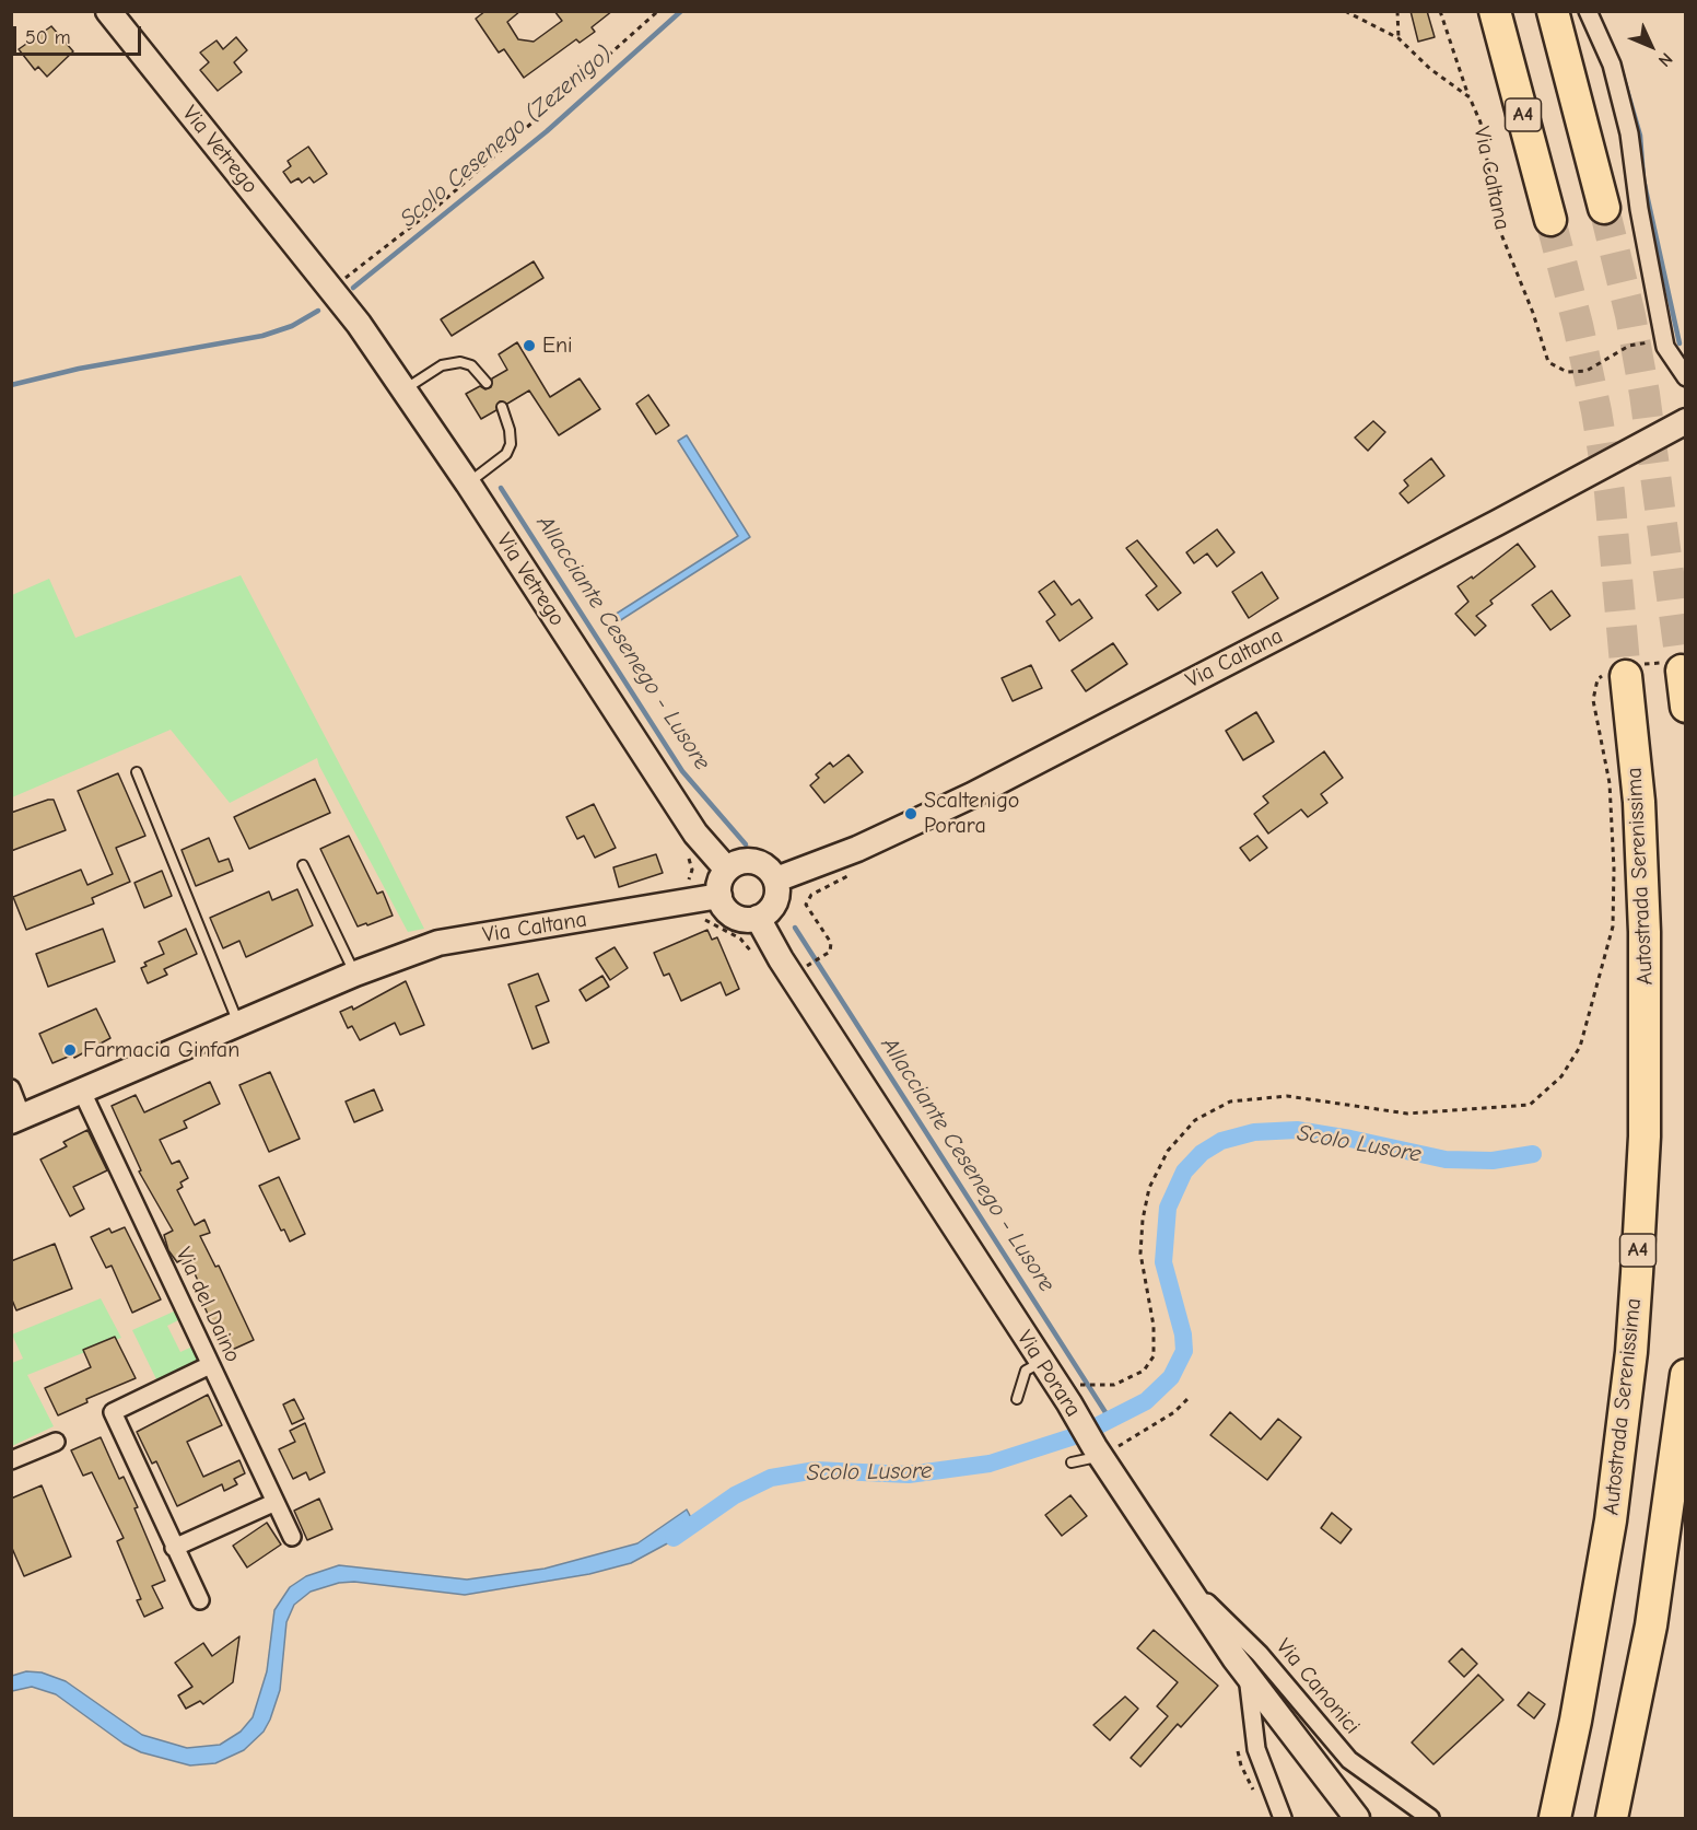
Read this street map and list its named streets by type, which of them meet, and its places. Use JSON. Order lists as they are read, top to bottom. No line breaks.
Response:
{"streets":{"highway":["A4","Autostrada Serenissima"],"main road":["Via Vetrego","Via Caltana","Via Porara"],"street":["Via del Daino","Via Canonici"]},"crossings":[["Via Vetrego","Via Caltana"],["Via Vetrego","Via Porara"],["Via Caltana","Via del Daino"],["Via Caltana","Via Porara"],["Via Porara","Via Canonici"]],"water":["Scolo Cesenego (Zezenigo)","Allacciante Cesenego - Lusore","Scolo Lusore"],"places":["Eni","Scaltenigo Porara","Farmacia Ginfan"],"scale_bar":"50 m","north":"bottom right"}
